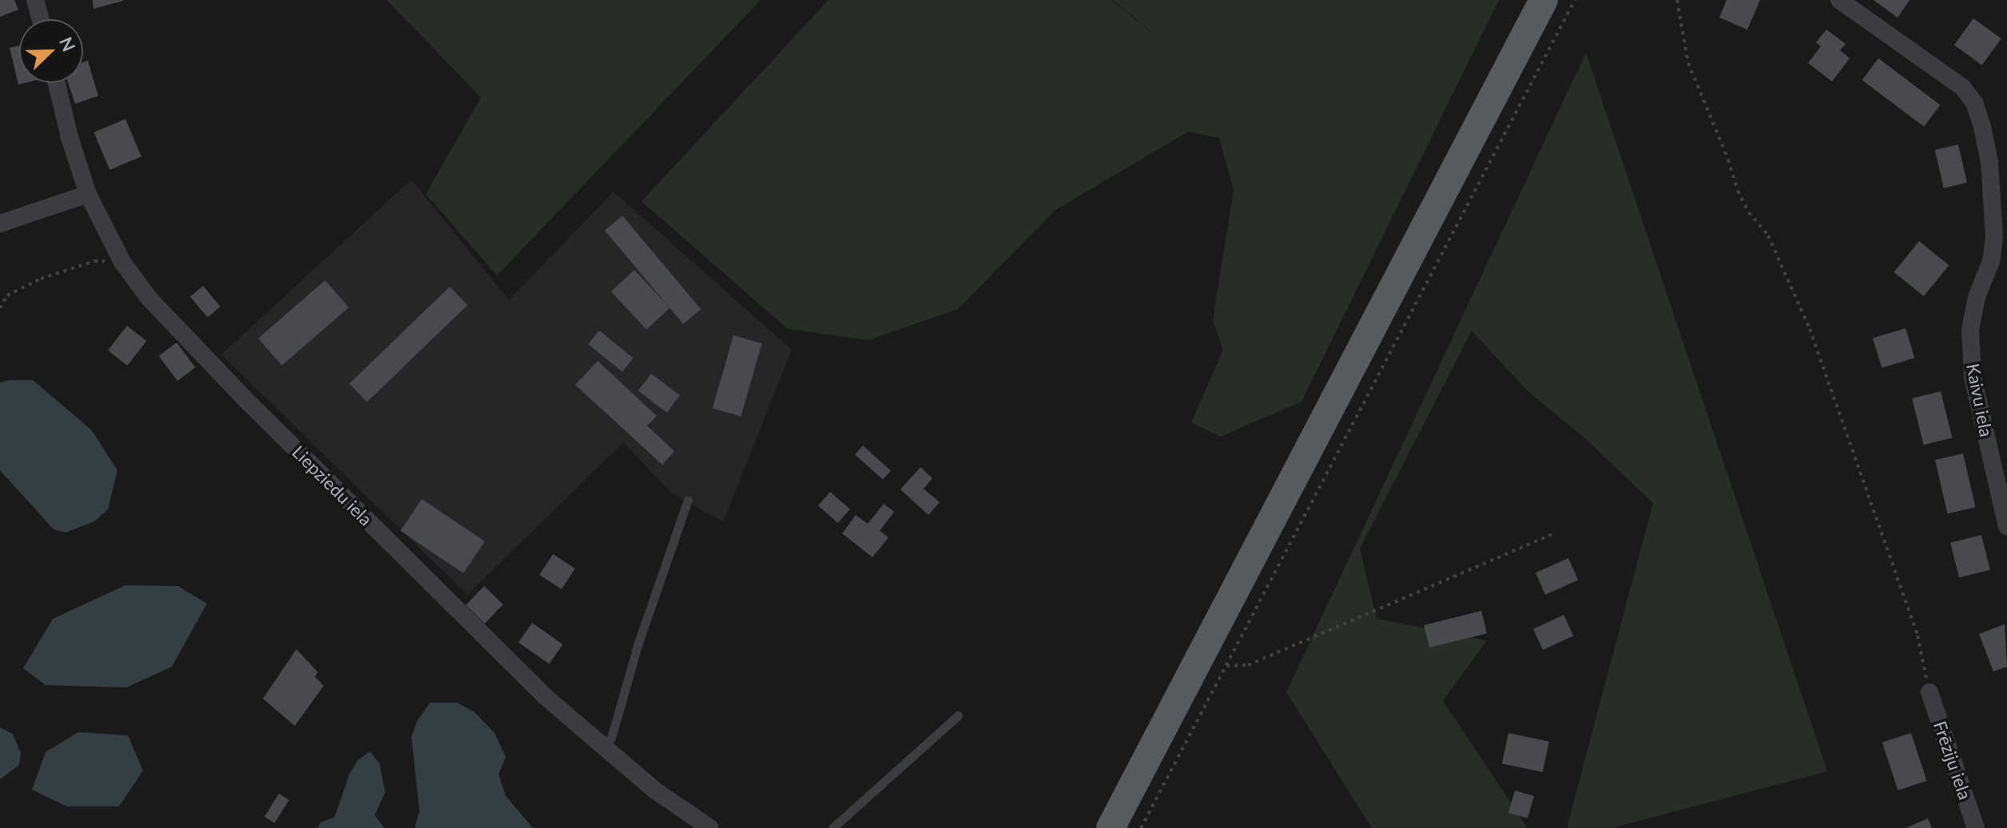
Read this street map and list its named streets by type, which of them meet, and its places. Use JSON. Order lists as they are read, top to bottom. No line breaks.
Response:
{"streets":{"street":["Kaivu iela","Liepziedu iela","Frēziju iela"]},"north":"top right"}
